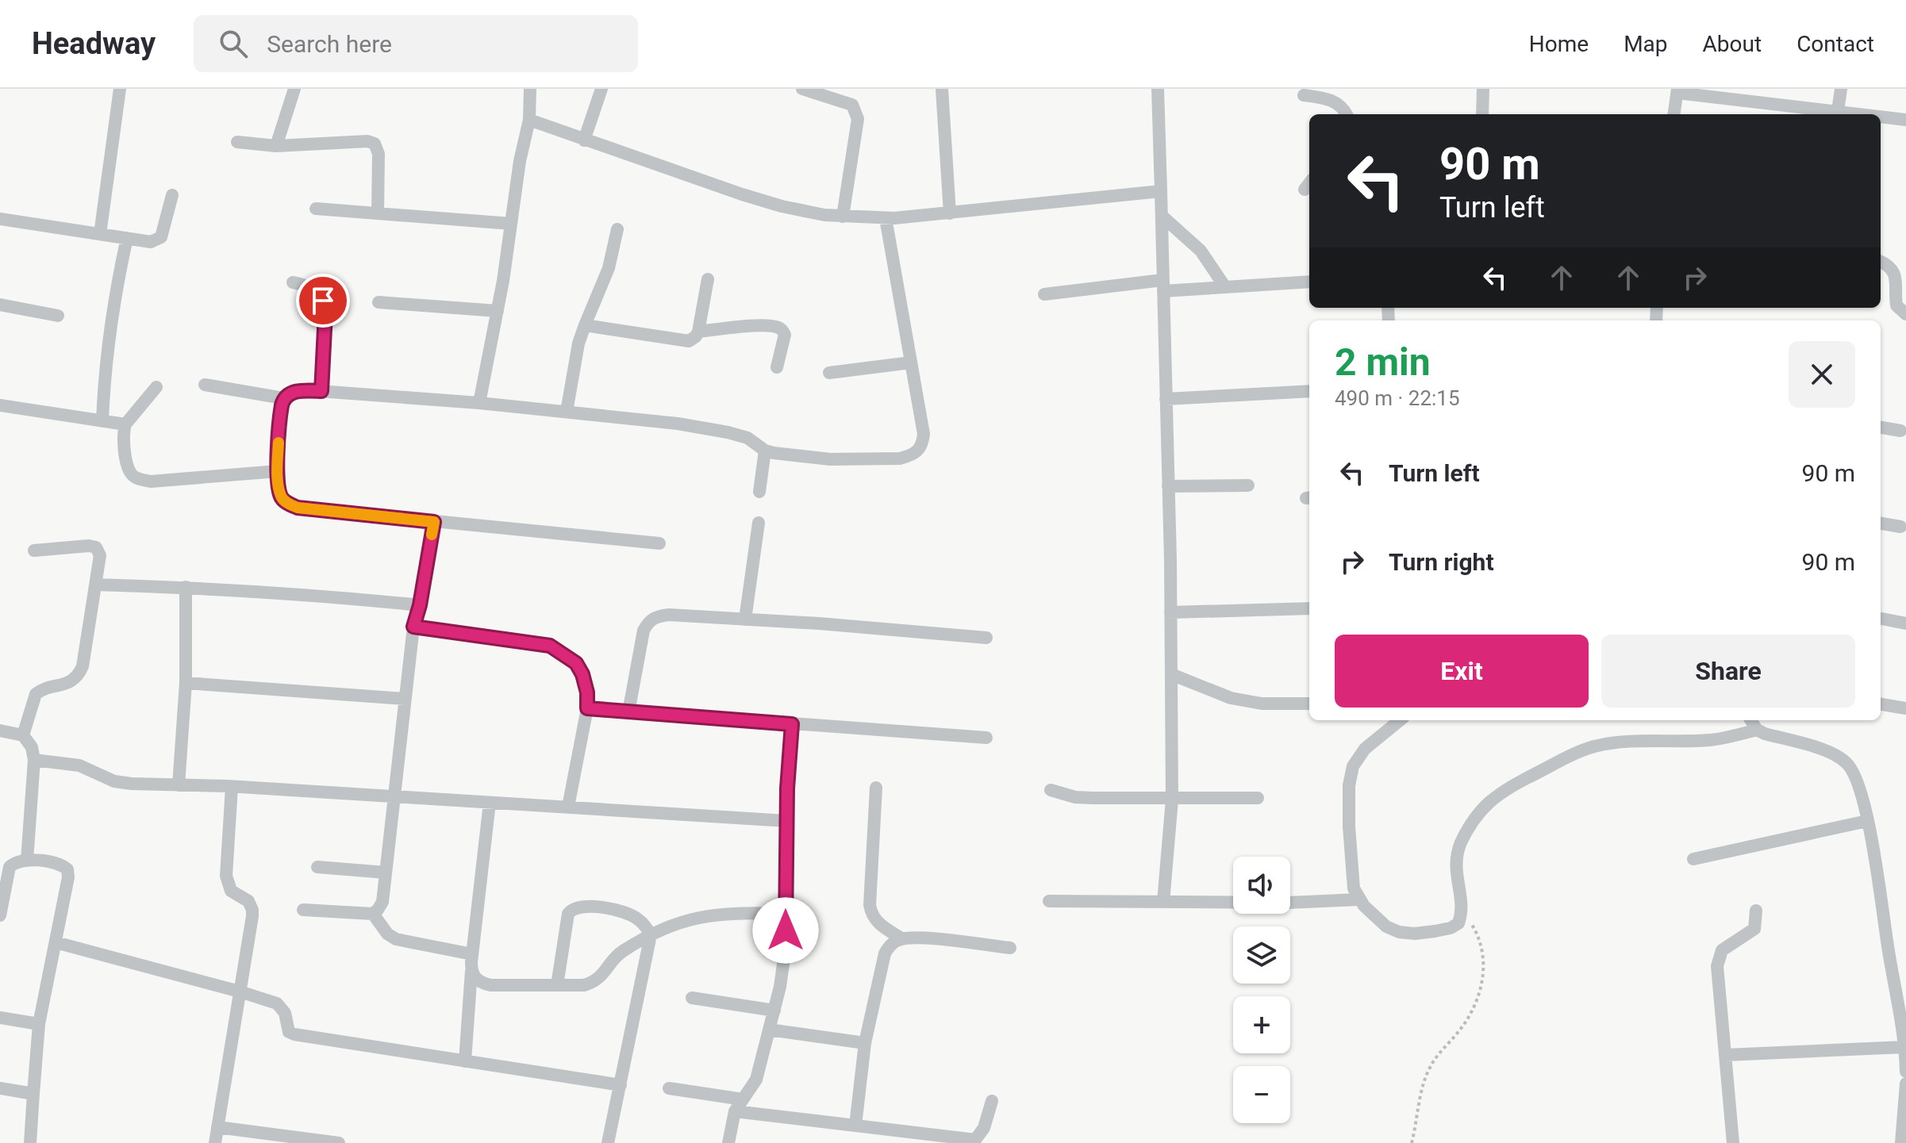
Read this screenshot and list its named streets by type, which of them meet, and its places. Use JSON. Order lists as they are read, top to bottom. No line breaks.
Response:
{"page":{"header":"Headway","search":"Search here","nav":["Home","Map","About","Contact"],"turn":["90 m","Turn left"],"heading":["2 min","490 m · 22:15"],"list":[{"name":"Turn left","value":"90 m"},{"name":"Turn right","value":"90 m"}],"buttons":["Exit","Share"],"map_buttons":["+","−"]}}
